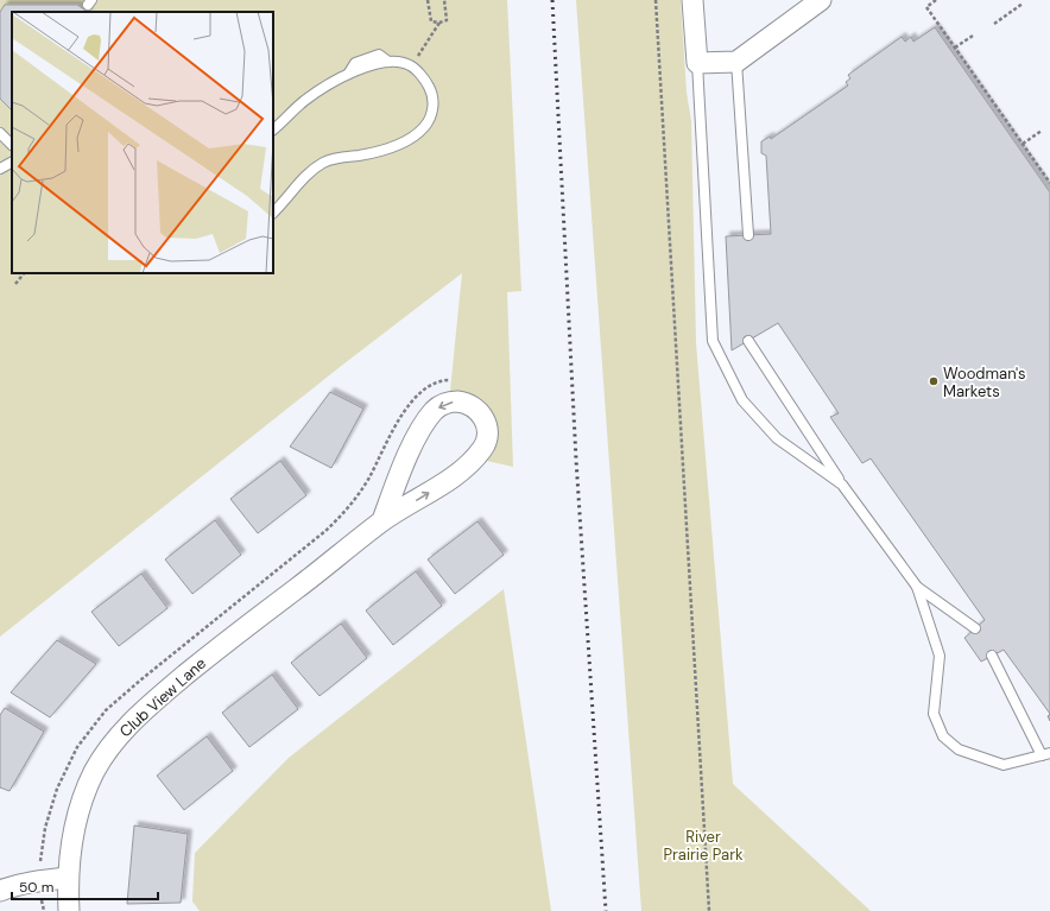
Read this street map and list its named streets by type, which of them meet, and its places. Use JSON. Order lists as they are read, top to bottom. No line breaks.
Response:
{"streets":{"street":["Club View Lane"]},"parks":["River Prairie Park"],"places":["Woodman's Markets"],"scale_bar":"50 m"}
